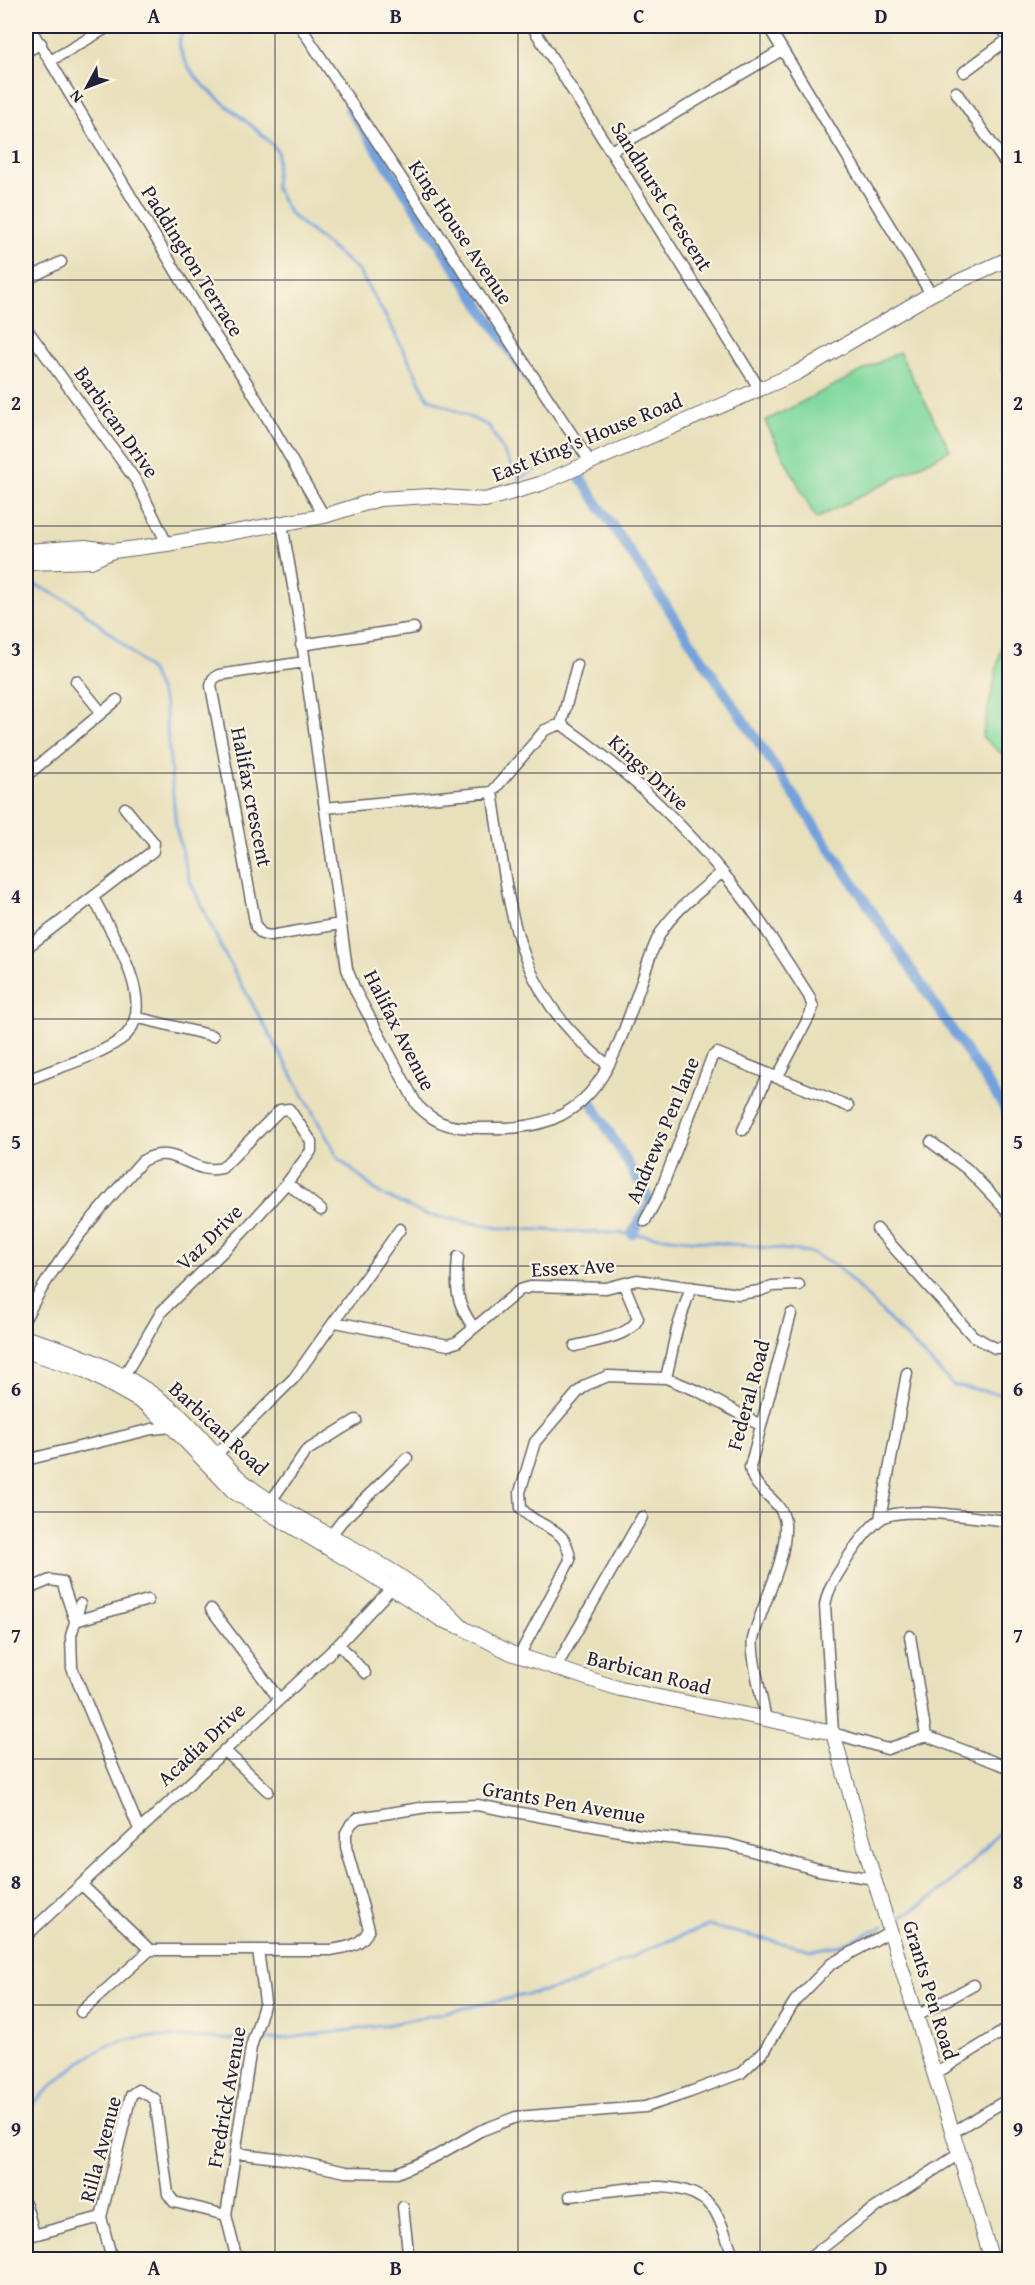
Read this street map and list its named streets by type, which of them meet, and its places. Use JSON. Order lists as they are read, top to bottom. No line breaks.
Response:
{"streets":{"main road":["East King's House Road","Barbican Road","Grants Pen Road"],"street":["Sandhurst Crescent","King House Avenue","Paddington Terrace","Barbican Drive","Kings Drive","Halifax crescent","Halifax Avenue","Andrews Pen lane","Vaz Drive","Essex Ave","Federal Road","Acadia Drive","Grants Pen Avenue","Fredrick Avenue","Rilla Avenue"]},"crossings":[["Sandhurst Crescent","East King's House Road"],["King House Avenue","East King's House Road"],["Paddington Terrace","East King's House Road"],["Barbican Drive","East King's House Road"],["East King's House Road","Halifax Avenue"],["Kings Drive","Halifax Avenue"],["Kings Drive","Andrews Pen lane"],["Halifax crescent","Halifax Avenue"],["Vaz Drive","Barbican Road"],["Federal Road","Barbican Road"],["Barbican Road","Acadia Drive"],["Barbican Road","Grants Pen Road"],["Grants Pen Avenue","Grants Pen Road"],["Grants Pen Avenue","Fredrick Avenue"],["Fredrick Avenue","Rilla Avenue"]],"north":"bottom left","grid":{"columns":["A","B","C","D"],"rows":["1","2","3","4","5","6","7","8","9"]}}
